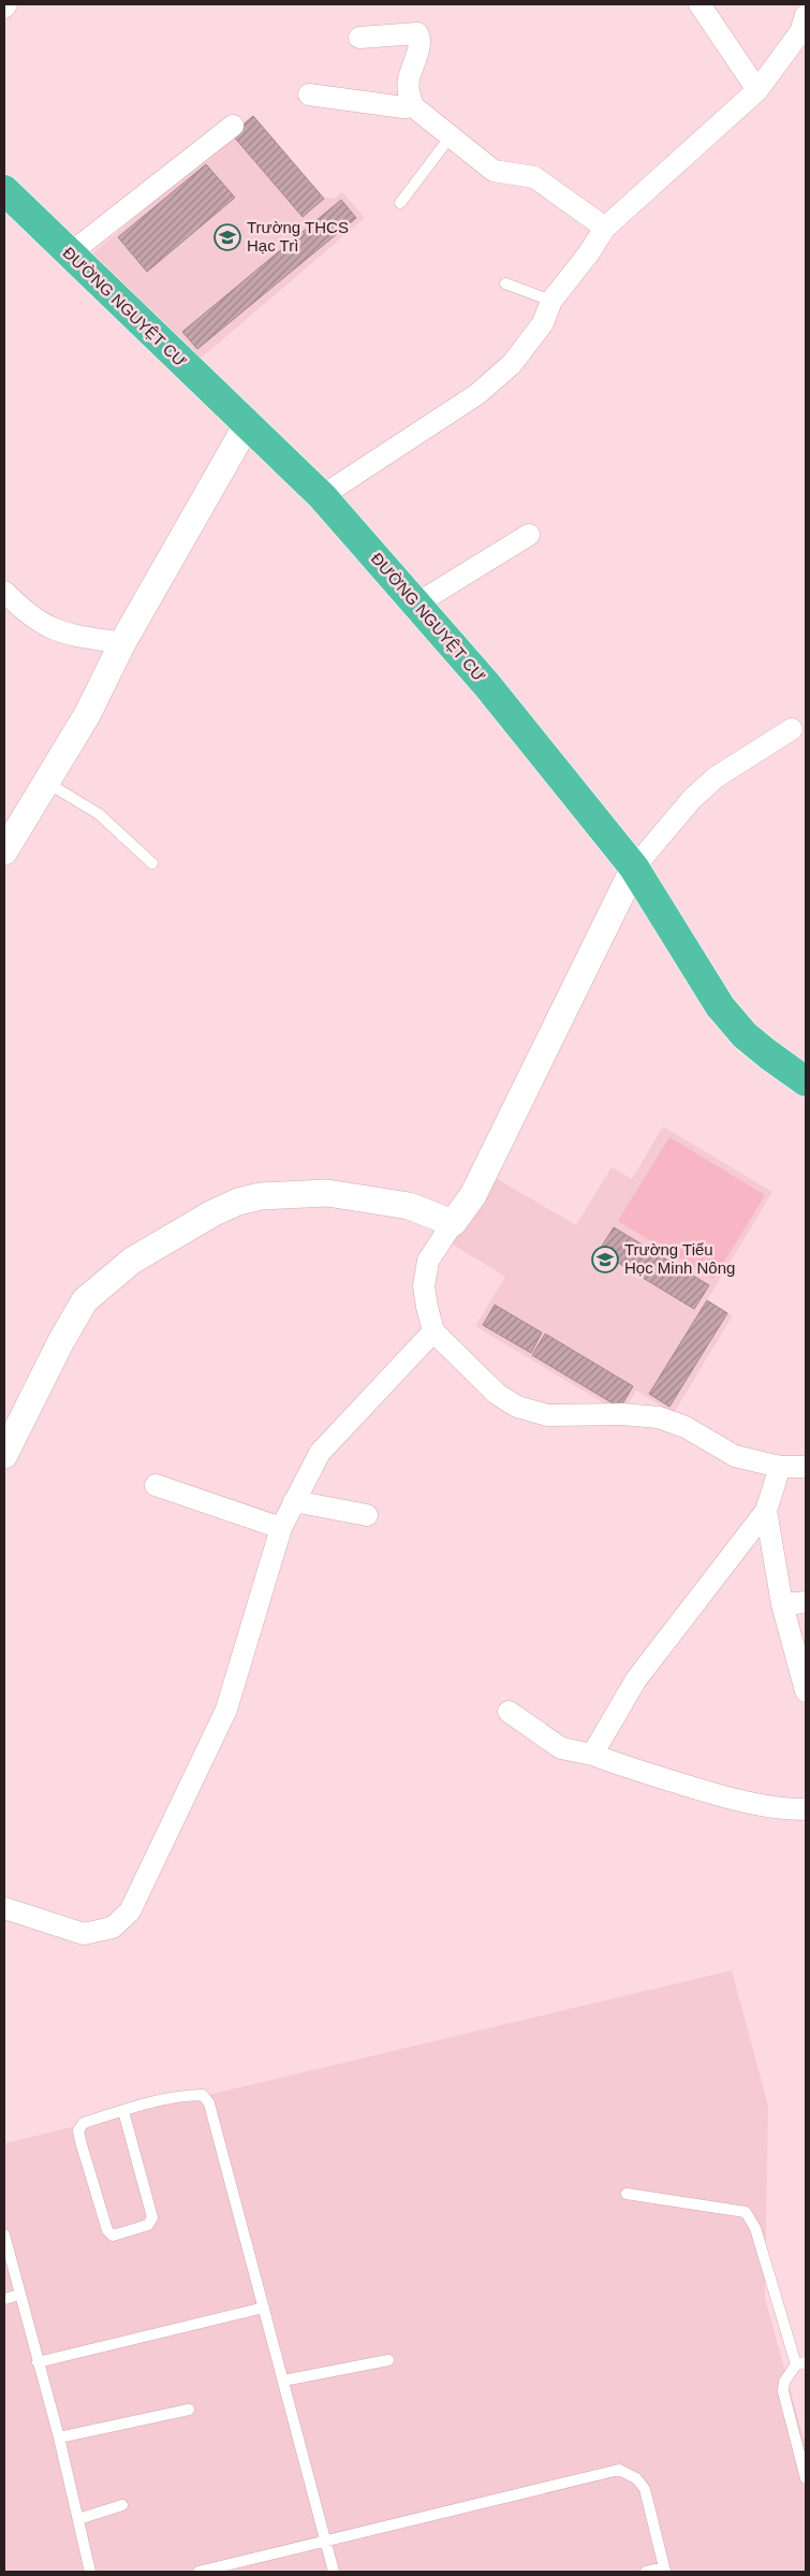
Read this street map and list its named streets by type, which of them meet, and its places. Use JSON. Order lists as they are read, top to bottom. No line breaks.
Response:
{"streets":{"highway":["ĐƯỜNG NGUYỆT CƯ"]},"places":{"school or university":["Trường THCS Hạc Trì","Trường Tiểu Học Minh Nông"]}}
